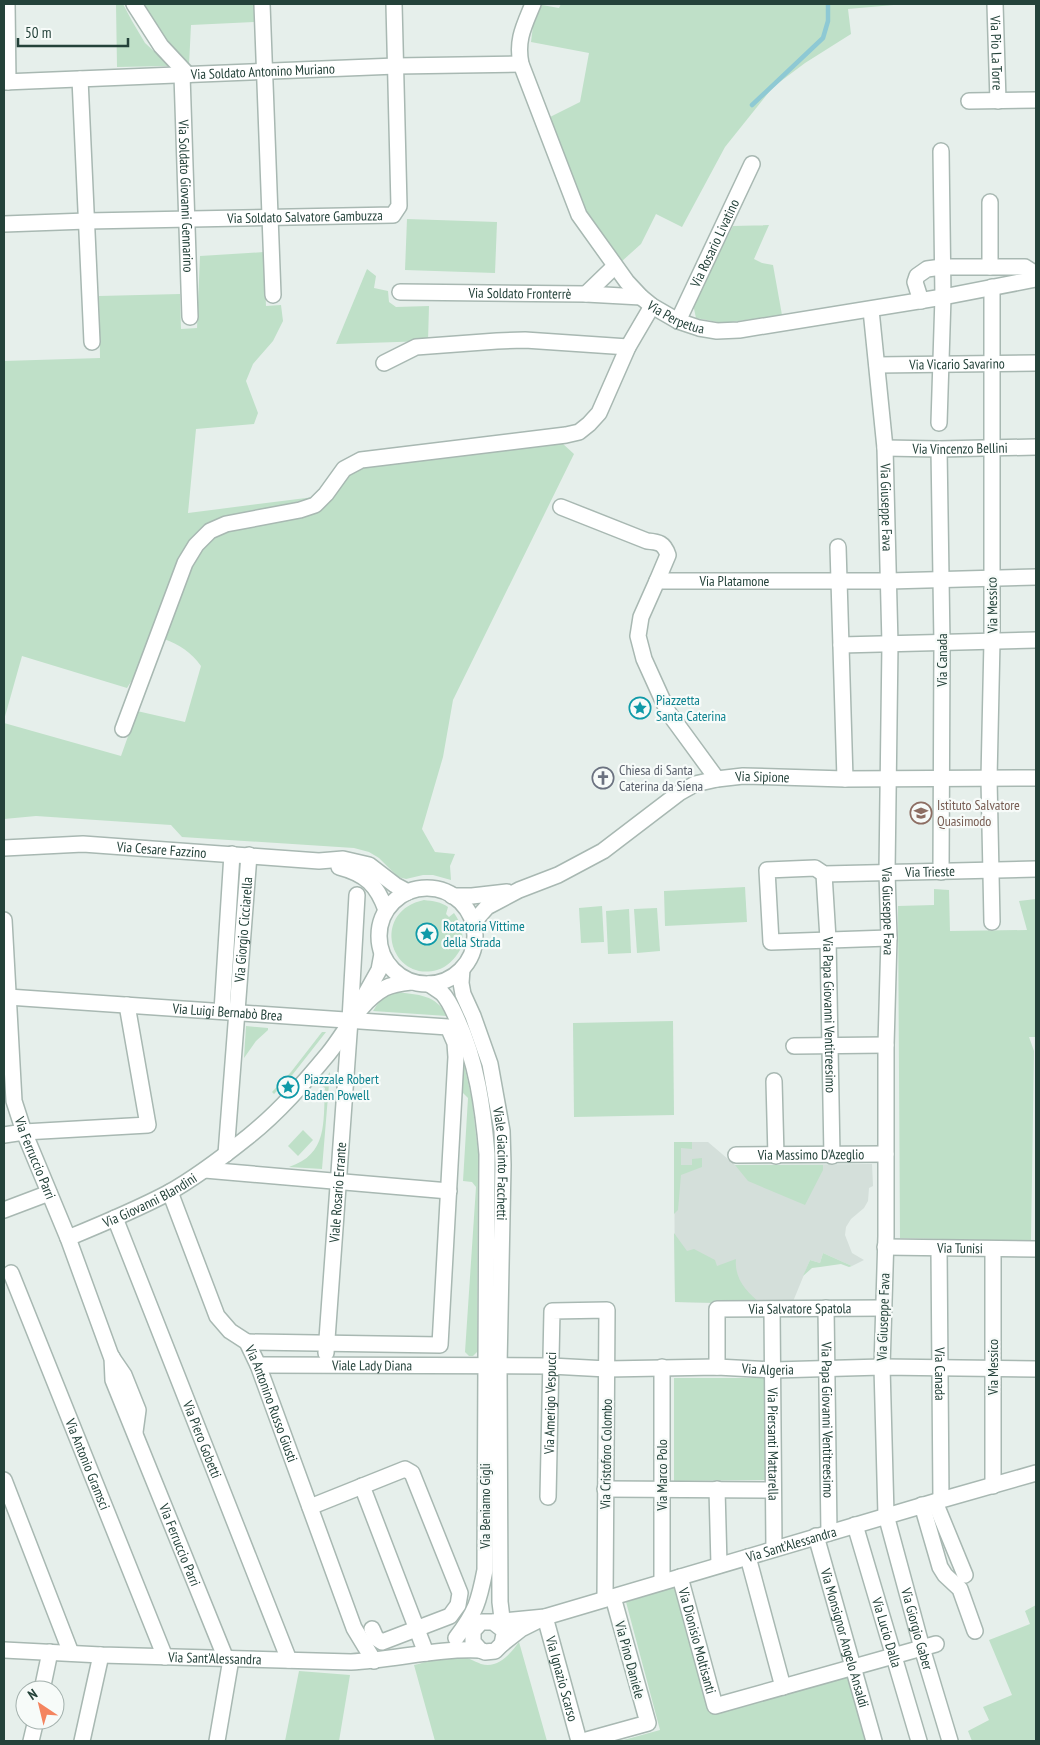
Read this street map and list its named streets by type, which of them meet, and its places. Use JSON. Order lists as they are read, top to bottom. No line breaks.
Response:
{"streets":{"street":["Via Pio La Torre","Via Soldato Antonino Muriano","Via Soldato Giovanni Gennarino","Via Soldato Salvatore Gambuzza","Via Rosario Livatino","Via Soldato Fronterrè","Via Perpetua","Via Vicario Savarino","Via Vincenzo Bellini","Via Giuseppe Fava","Via Platamone","Via Messico","Via Canada","Via Sipione","Via Cesare Fazzino","Via Trieste","Via Giorgio Cicciarella","Via Luigi Bernabò Brea","Via Papa Giovanni Ventitreesimo","Via Massimo D'Azeglio","Via Ferruccio Parri","Viale Giacinto Facchetti","Viale Rosario Errante","Via Giovanni Blandini","Via Tunisi","Via Salvatore Spatola","Viale Lady Diana","Via Algeria","Via Antonino Russo Giusti","Via Amerigo Vespucci","Via Piero Gobetti","Via Piersanti Mattarella","Via Cristoforo Colombo","Via Antonio Gramsci","Via Marco Polo","Via Beniamo Gigli","Via Sant'Alessandra","Via Giorgio Gaber","Via Lucio Dalla","Via Monsignor Angelo Ansaldi","Via Dionisio Moltisanti","Via Pino Daniele","Via Ignazio Scarso"]},"crossings":[["Via Soldato Antonino Muriano","Via Soldato Giovanni Gennarino"],["Via Soldato Antonino Muriano","Via Soldato Salvatore Gambuzza"],["Via Soldato Antonino Muriano","Via Perpetua"],["Via Soldato Giovanni Gennarino","Via Soldato Salvatore Gambuzza"],["Via Rosario Livatino","Via Perpetua"],["Via Soldato Fronterrè","Via Perpetua"],["Via Perpetua","Via Giuseppe Fava"],["Via Perpetua","Via Messico"],["Via Vicario Savarino","Via Giuseppe Fava"],["Via Vicario Savarino","Via Messico"],["Via Vincenzo Bellini","Via Giuseppe Fava"],["Via Vincenzo Bellini","Via Messico"],["Via Vincenzo Bellini","Via Canada"],["Via Giuseppe Fava","Via Platamone"],["Via Giuseppe Fava","Via Sipione"],["Via Giuseppe Fava","Via Trieste"],["Via Giuseppe Fava","Via Massimo D'Azeglio"],["Via Giuseppe Fava","Via Tunisi"],["Via Giuseppe Fava","Via Salvatore Spatola"],["Via Giuseppe Fava","Via Algeria"],["Via Giuseppe Fava","Via Sant'Alessandra"],["Via Giuseppe Fava","Via Giorgio Gaber"],["Via Platamone","Via Messico"],["Via Platamone","Via Canada"],["Via Messico","Via Sipione"],["Via Messico","Via Trieste"],["Via Messico","Via Tunisi"],["Via Messico","Via Algeria"],["Via Messico","Via Sant'Alessandra"],["Via Canada","Via Sipione"],["Via Canada","Via Trieste"],["Via Canada","Via Tunisi"],["Via Canada","Via Algeria"],["Via Canada","Via Sant'Alessandra"],["Via Cesare Fazzino","Via Giorgio Cicciarella"],["Via Trieste","Via Papa Giovanni Ventitreesimo"],["Via Giorgio Cicciarella","Via Luigi Bernabò Brea"],["Via Giorgio Cicciarella","Via Giovanni Blandini"],["Via Luigi Bernabò Brea","Via Ferruccio Parri"],["Via Luigi Bernabò Brea","Viale Rosario Errante"],["Via Luigi Bernabò Brea","Via Giovanni Blandini"],["Via Papa Giovanni Ventitreesimo","Via Massimo D'Azeglio"],["Via Papa Giovanni Ventitreesimo","Via Salvatore Spatola"],["Via Papa Giovanni Ventitreesimo","Via Algeria"],["Via Papa Giovanni Ventitreesimo","Via Sant'Alessandra"],["Via Papa Giovanni Ventitreesimo","Via Monsignor Angelo Ansaldi"],["Via Ferruccio Parri","Via Giovanni Blandini"],["Via Ferruccio Parri","Via Sant'Alessandra"],["Viale Giacinto Facchetti","Viale Lady Diana"],["Viale Giacinto Facchetti","Via Algeria"],["Viale Giacinto Facchetti","Via Beniamo Gigli"],["Viale Rosario Errante","Via Giovanni Blandini"],["Viale Rosario Errante","Viale Lady Diana"],["Via Giovanni Blandini","Via Antonino Russo Giusti"],["Via Giovanni Blandini","Via Piero Gobetti"],["Via Salvatore Spatola","Via Algeria"],["Via Salvatore Spatola","Via Piersanti Mattarella"],["Viale Lady Diana","Via Algeria"],["Viale Lady Diana","Via Antonino Russo Giusti"],["Viale Lady Diana","Via Beniamo Gigli"],["Via Algeria","Via Amerigo Vespucci"],["Via Algeria","Via Piersanti Mattarella"],["Via Algeria","Via Cristoforo Colombo"],["Via Algeria","Via Marco Polo"],["Via Algeria","Via Beniamo Gigli"],["Via Amerigo Vespucci","Via Cristoforo Colombo"],["Via Piero Gobetti","Via Sant'Alessandra"],["Via Piersanti Mattarella","Via Sant'Alessandra"],["Via Cristoforo Colombo","Via Sant'Alessandra"],["Via Cristoforo Colombo","Via Pino Daniele"],["Via Antonio Gramsci","Via Sant'Alessandra"],["Via Marco Polo","Via Sant'Alessandra"],["Via Sant'Alessandra","Via Giorgio Gaber"],["Via Sant'Alessandra","Via Lucio Dalla"],["Via Sant'Alessandra","Via Monsignor Angelo Ansaldi"],["Via Sant'Alessandra","Via Dionisio Moltisanti"],["Via Sant'Alessandra","Via Pino Daniele"],["Via Sant'Alessandra","Via Ignazio Scarso"]],"places":{"place":["Piazzetta Santa Caterina","Rotatoria Vittime della Strada","Piazzale Robert Baden Powell"],"church":["Chiesa di Santa Caterina da Siena"],"school or university":["Istituto Salvatore Quasimodo"]},"scale_bar":"50 m","north":"top left"}
